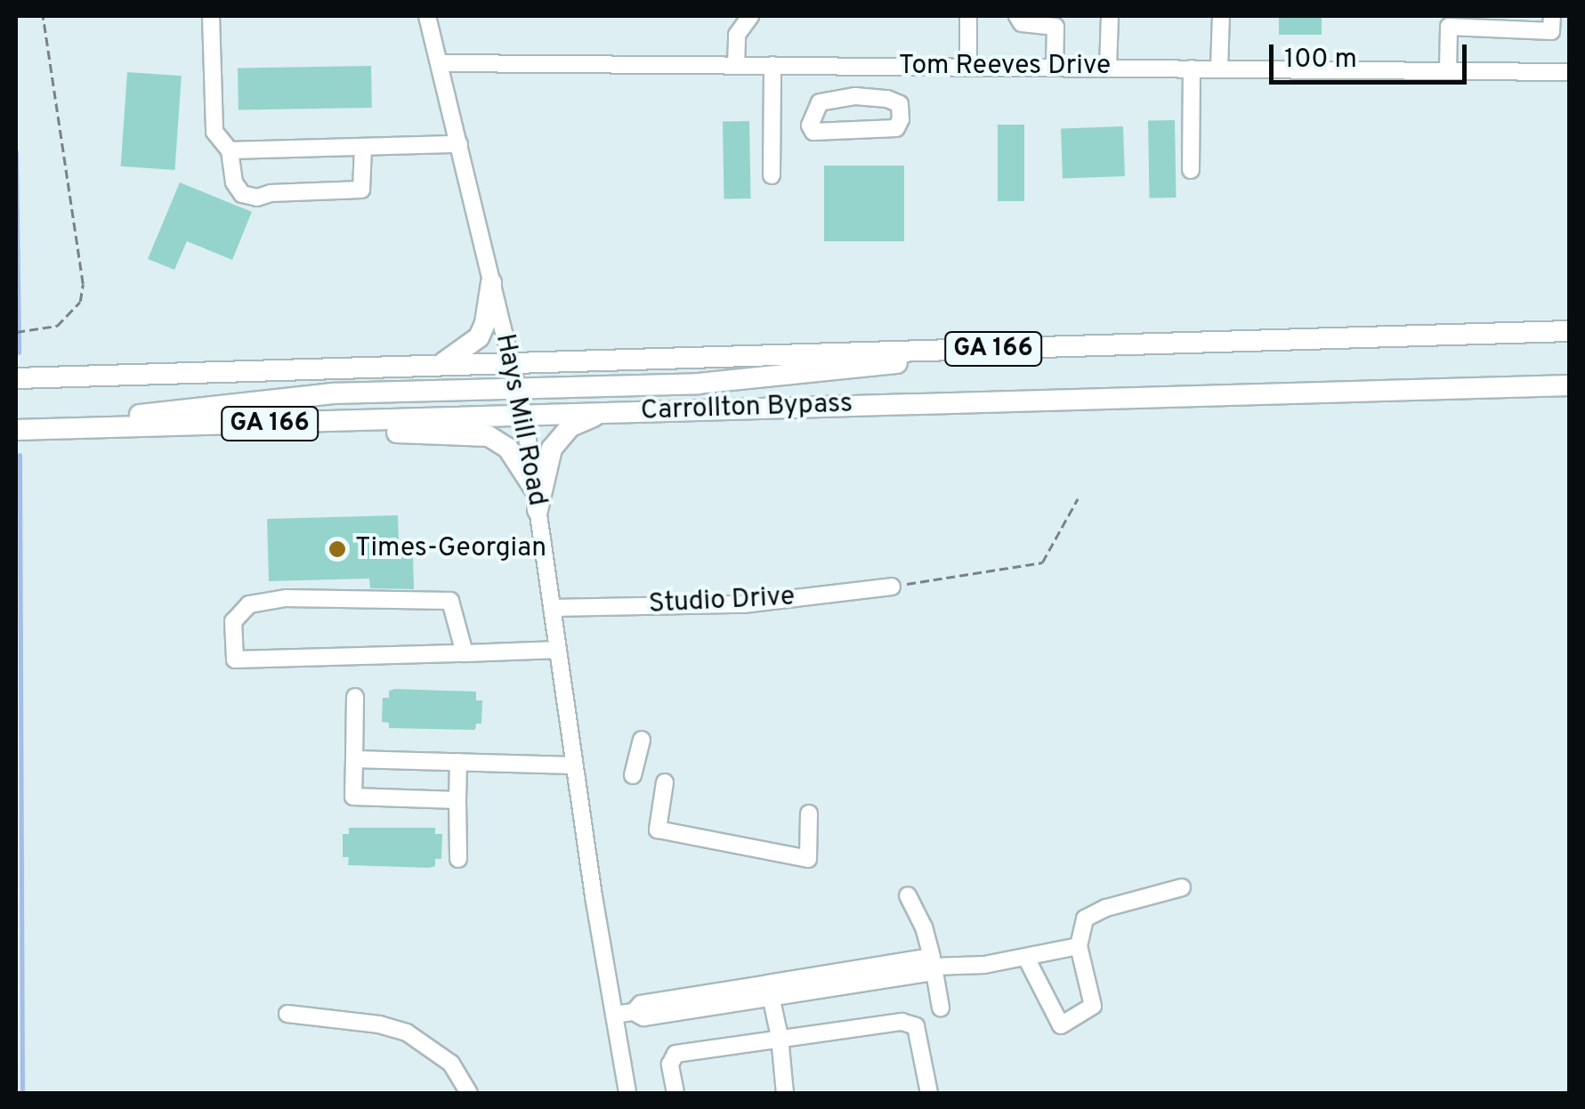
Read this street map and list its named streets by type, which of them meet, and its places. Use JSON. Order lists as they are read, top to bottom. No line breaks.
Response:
{"streets":{"main road":["GA 166","Carrollton Bypass"],"street":["Tom Reeves Drive","Hays Mill Road","Studio Drive"]},"crossings":[["Tom Reeves Drive","Hays Mill Road"],["Carrollton Bypass","Hays Mill Road"],["Hays Mill Road","Studio Drive"]],"places":["Times-Georgian"],"scale_bar":"100 m"}
